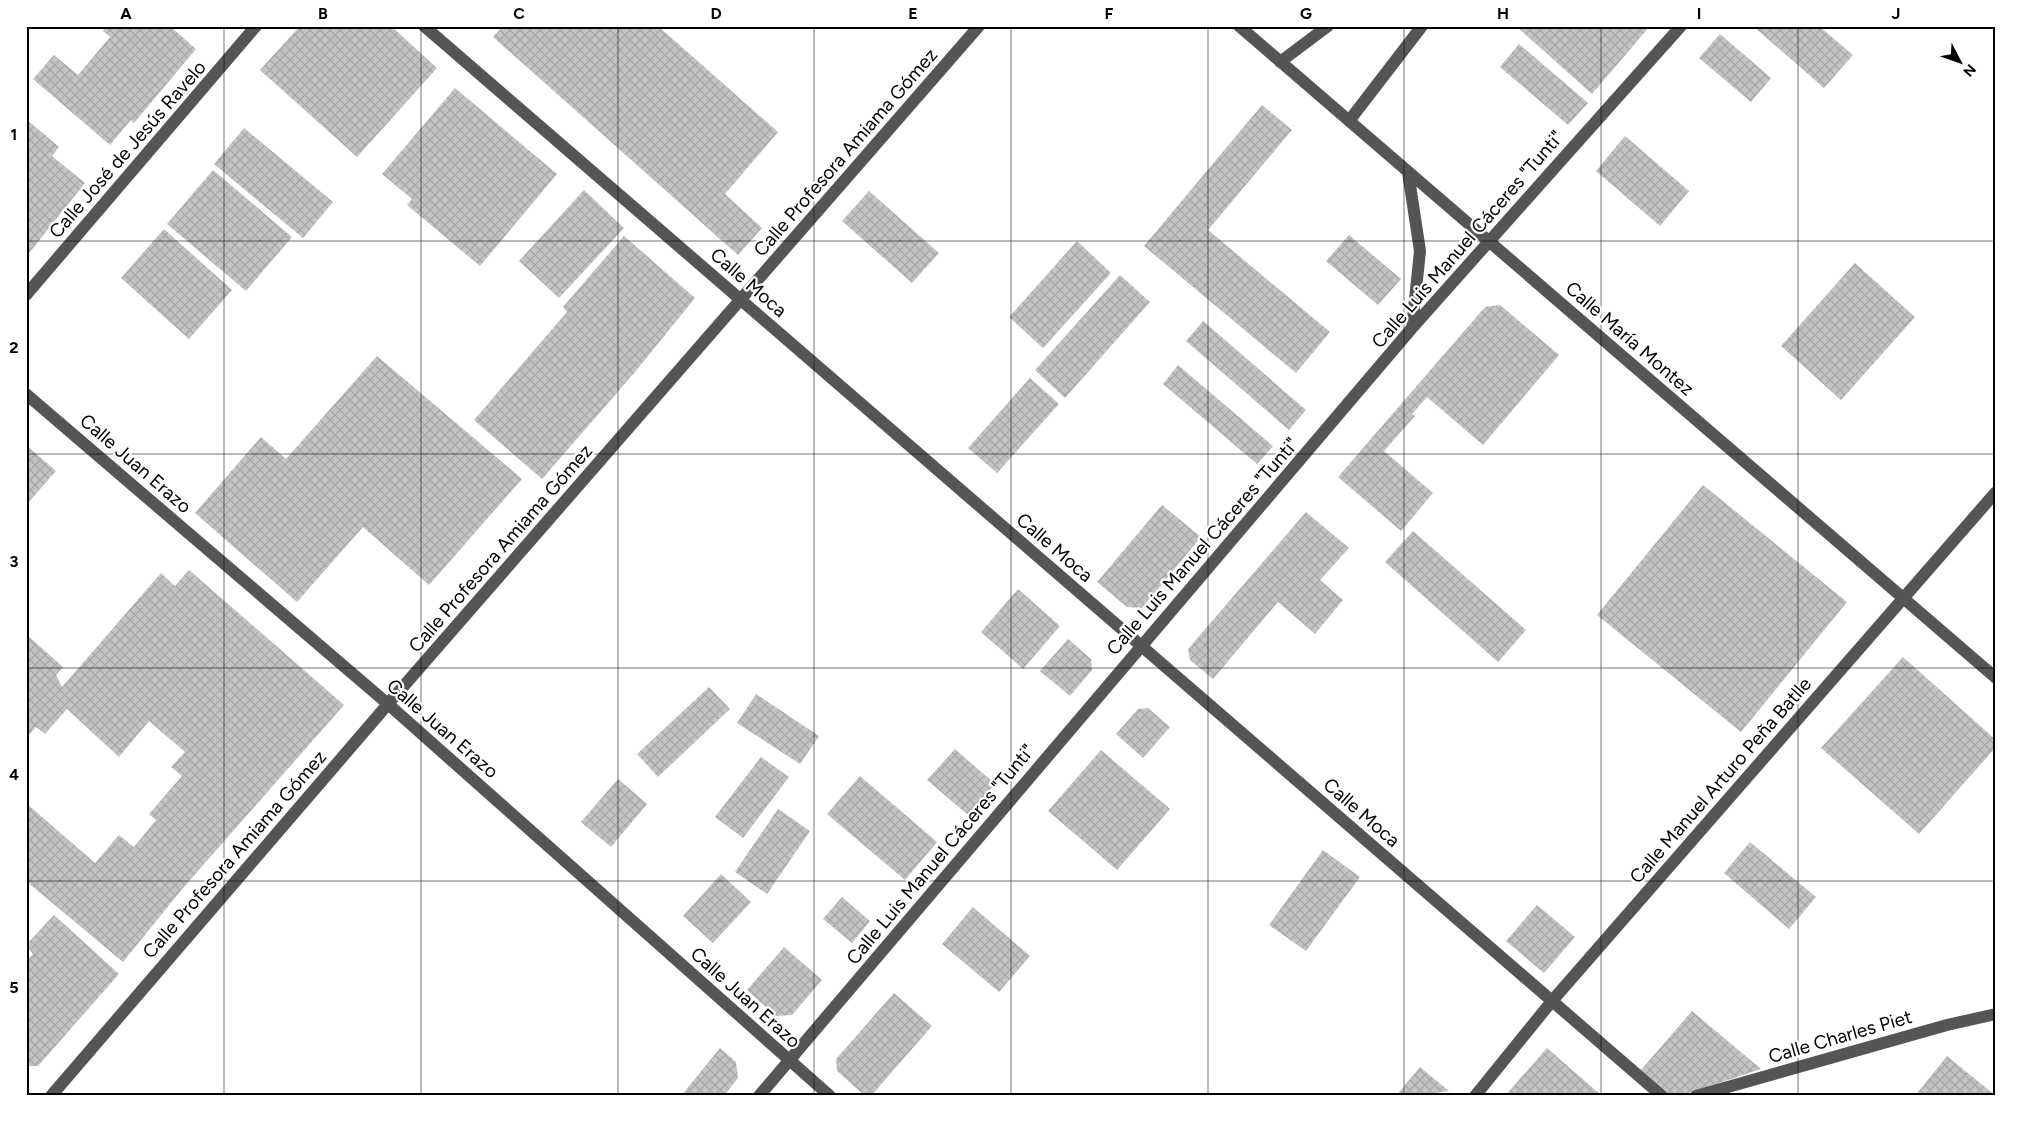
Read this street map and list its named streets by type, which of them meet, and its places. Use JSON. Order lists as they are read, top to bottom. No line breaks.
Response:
{"streets":{"street":["Calle José de Jesús Ravelo","Calle Profesora Amiama Gómez","Calle Luis Manuel Cáceres \"Tunti\"","Calle Moca","Calle María Montez","Calle Juan Erazo","Calle Manuel Arturo Peña Batlle","Calle Charles Piet"]},"crossings":[["Calle Profesora Amiama Gómez","Calle Moca"],["Calle Profesora Amiama Gómez","Calle Juan Erazo"],["Calle Luis Manuel Cáceres \"Tunti\"","Calle Moca"],["Calle Luis Manuel Cáceres \"Tunti\"","Calle María Montez"],["Calle Luis Manuel Cáceres \"Tunti\"","Calle Juan Erazo"],["Calle Moca","Calle Manuel Arturo Peña Batlle"],["Calle María Montez","Calle Manuel Arturo Peña Batlle"]],"north":"bottom right","grid":{"columns":["A","B","C","D","E","F","G","H","I","J"],"rows":["1","2","3","4","5"]}}
